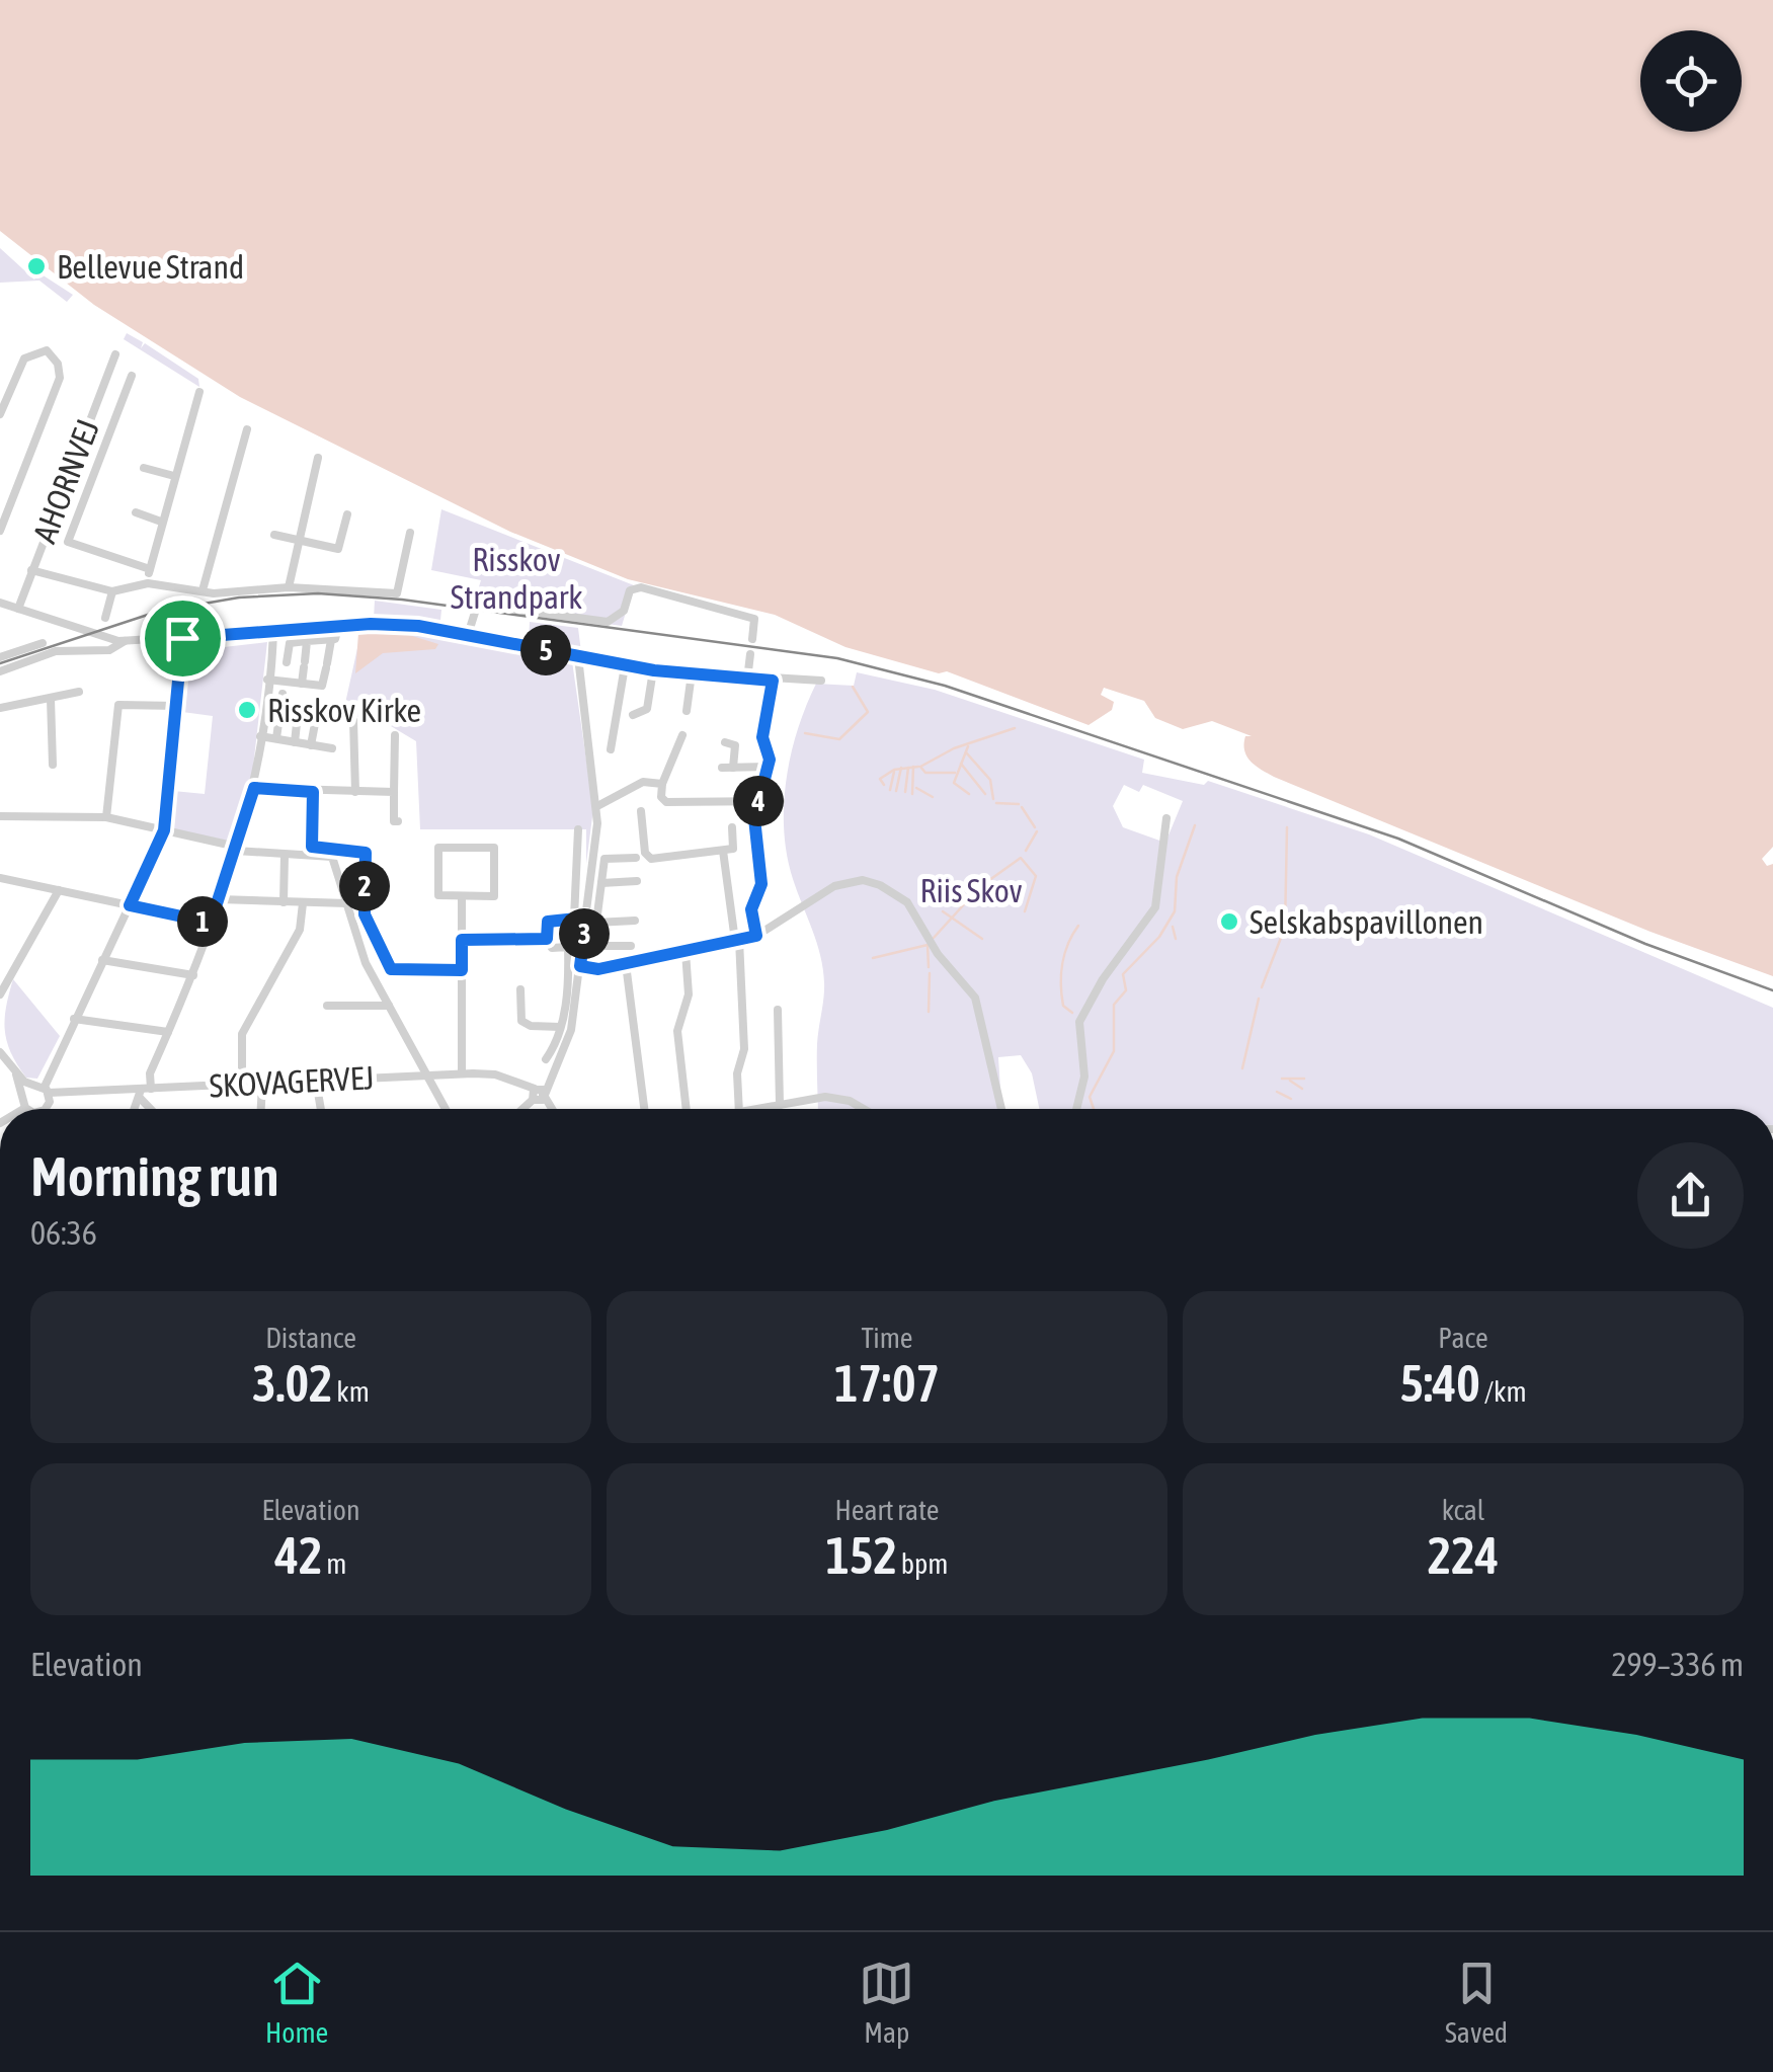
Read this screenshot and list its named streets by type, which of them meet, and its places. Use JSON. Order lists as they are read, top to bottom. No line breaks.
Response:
{"streets":{"street":["AHORNVEJ","SKOVAGERVEJ"]},"parks":["Risskov Strandpark","Riis Skov"],"places":["Bellevue Strand","Risskov Kirke","Selskabspavillonen"],"page":{"pins":["5","4","2","1","3"],"heading":["Morning run","06:36"],"stats":[["Distance","3.02 km"],["Time","17:07"],["Pace","5:40 /km"],["Elevation","42 m"],["Heart rate","152 bpm"],["kcal","224"]],"chart":["Elevation","299–336 m"],"tabs":["Home","Map","Saved"]}}
